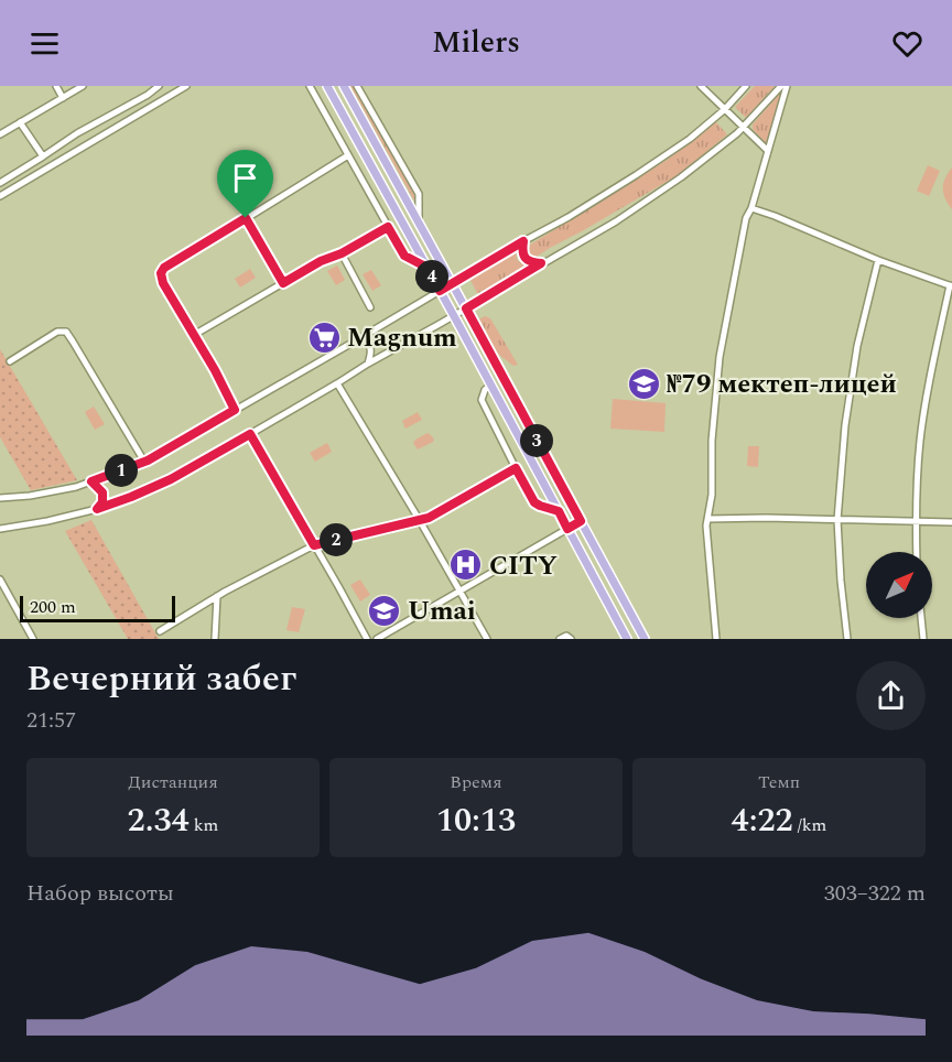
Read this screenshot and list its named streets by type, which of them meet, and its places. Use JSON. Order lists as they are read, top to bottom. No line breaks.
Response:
{"places":{"supermarket":["Magnum"],"school or university":["№79 мектеп-лицей","Umai"],"hospital":["CITY"]},"scale_bar":"200 m","north":"top right","page":{"header":"Milers","pins":["4","3","1","2"],"scale":"200 m","heading":["Вечерний забег","21:57"],"stats":[["Дистанция","2.34 km"],["Время","10:13"],["Темп","4:22 /km"]],"chart":["Набор высоты","303–322 m"]}}
